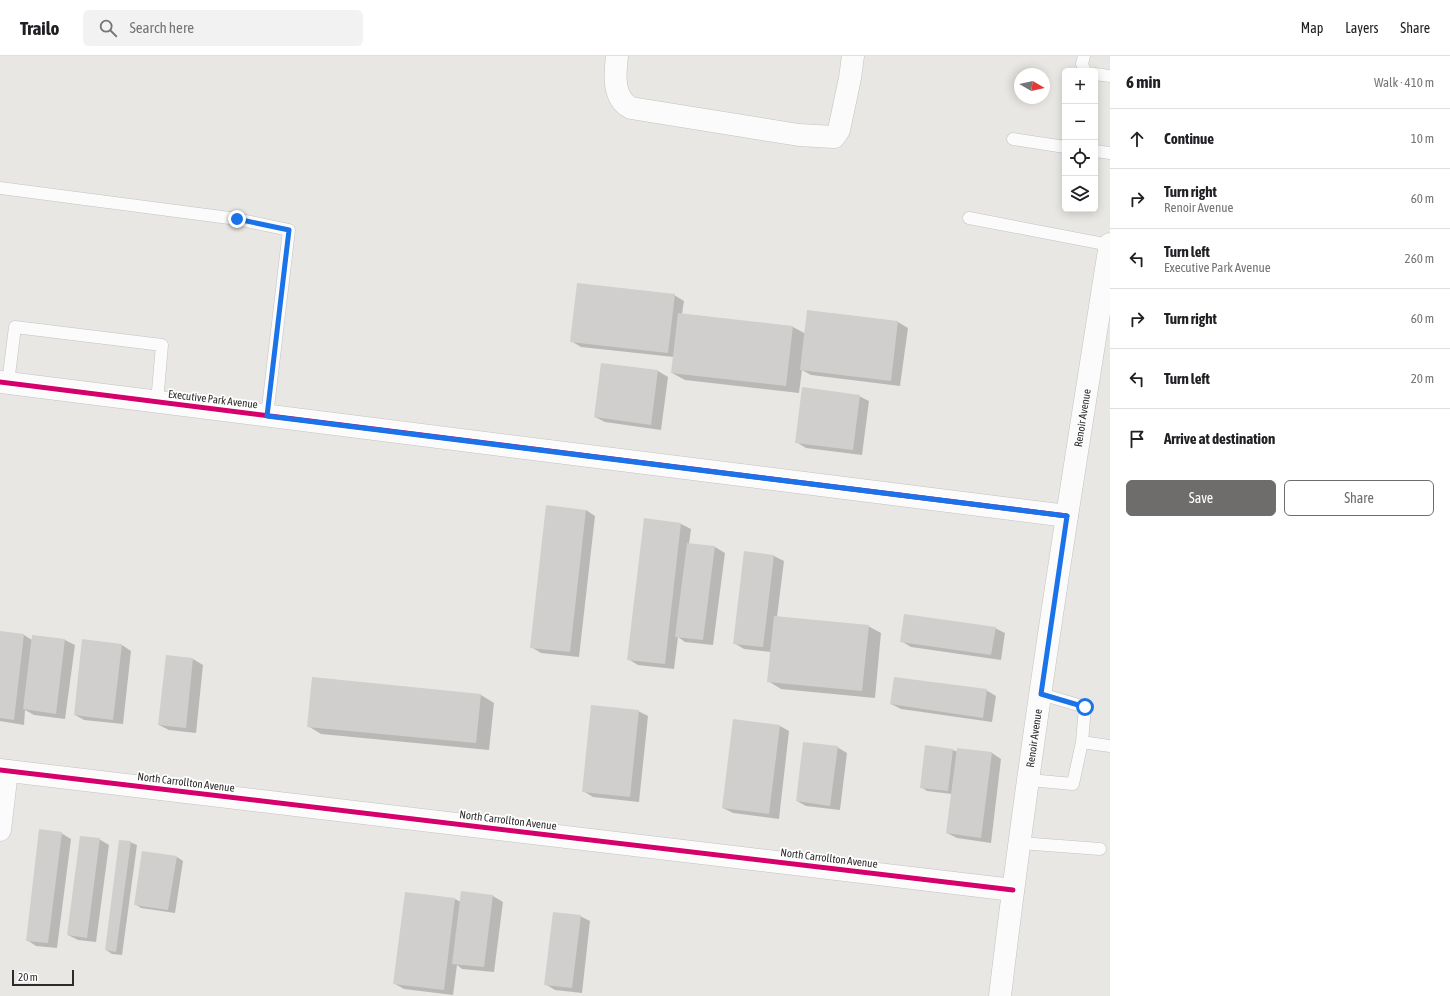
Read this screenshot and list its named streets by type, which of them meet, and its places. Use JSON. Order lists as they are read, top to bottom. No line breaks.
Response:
{"streets":{"street":["Executive Park Avenue","Renoir Avenue","North Carrollton Avenue"]},"crossings":[["Executive Park Avenue","Renoir Avenue"],["Renoir Avenue","North Carrollton Avenue"]],"scale_bar":"20 m","north":"right","page":{"header":"Trailo","search":"Search here","nav":["Map","Layers","Share"],"heading":["6 min","Walk · 410 m"],"map_buttons":["+","−"],"list":[["Continue","10 m"],["Turn right","Renoir Avenue","60 m"],["Turn left","Executive Park Avenue","260 m"],["Turn right","60 m"],["Turn left","20 m"],"Arrive at destination"],"buttons":["Save","Share"],"scale":"20 m"}}
